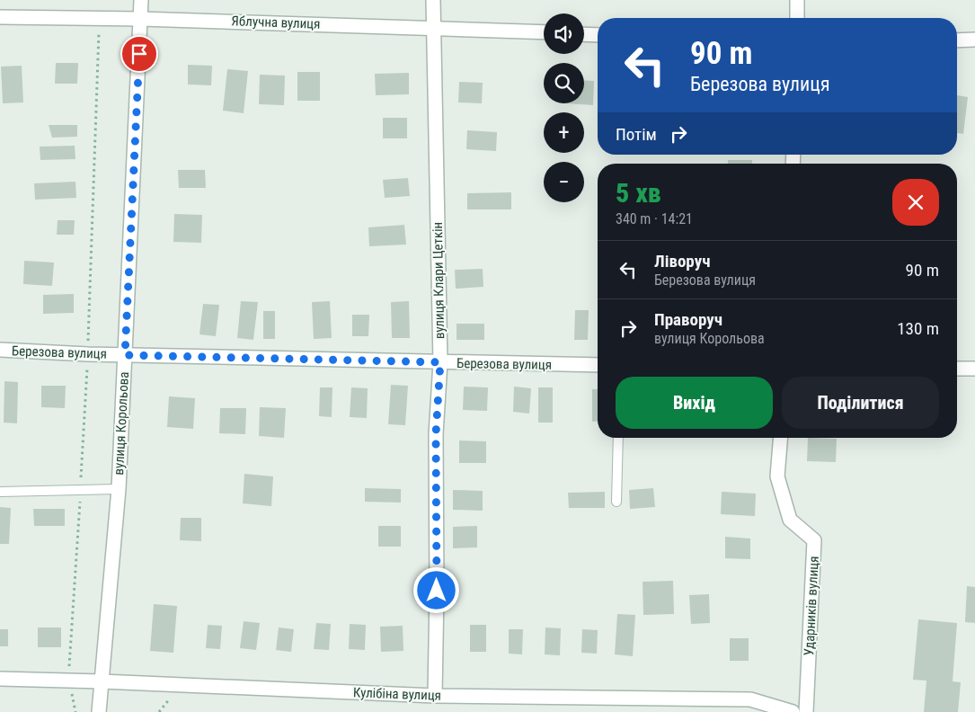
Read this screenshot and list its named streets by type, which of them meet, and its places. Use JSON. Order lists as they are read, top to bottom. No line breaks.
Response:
{"streets":{"street":["Яблучна вулиця","вулиця Клари Цеткін","Березова вулиця","вулиця Корольова","Ударників вулиця","Кулібіна вулиця"]},"crossings":[["Яблучна вулиця","вулиця Клари Цеткін"],["Яблучна вулиця","вулиця Корольова"],["вулиця Клари Цеткін","Березова вулиця"],["вулиця Клари Цеткін","Кулібіна вулиця"],["Березова вулиця","вулиця Корольова"],["вулиця Корольова","Кулібіна вулиця"]],"page":{"map_buttons":["+","−"],"turn":["90 m","Березова вулиця"],"then":"Потім","heading":["5 хв","340 m · 14:21"],"list":[{"name":"Ліворуч","note":"Березова вулиця","value":"90 m"},{"name":"Праворуч","note":"вулиця Корольова","value":"130 m"}],"buttons":["Вихід","Поділитися"]}}
